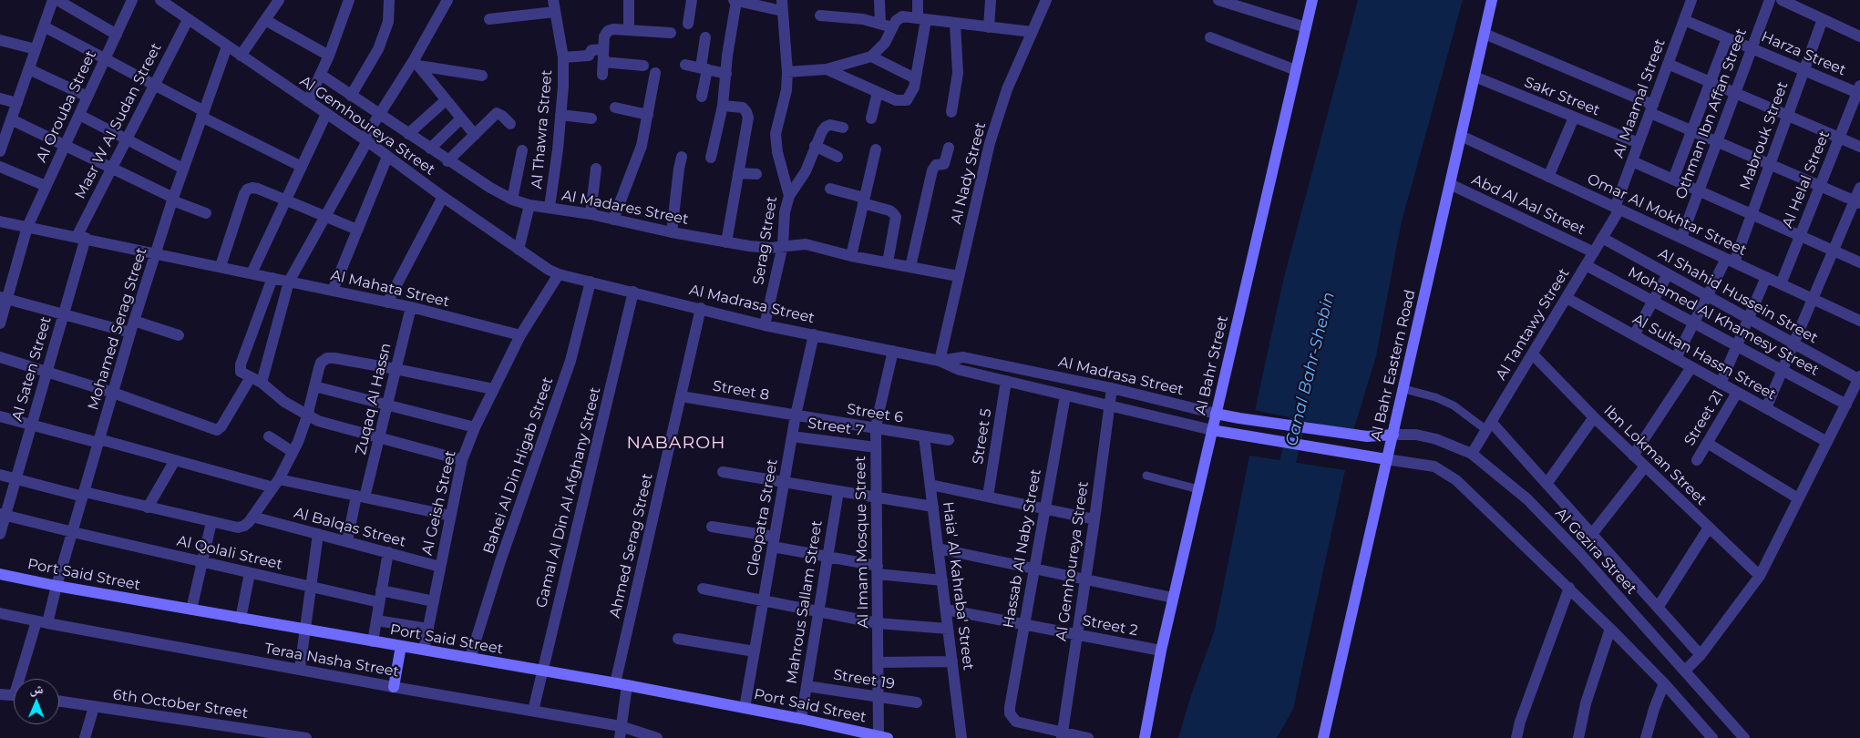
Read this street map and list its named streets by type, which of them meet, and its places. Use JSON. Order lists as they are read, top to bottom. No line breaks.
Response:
{"streets":{"street":["Harza Street","Sakr Street","Al Maamal Street","Al Orouba Street","Othman Ibn Affan Street","Masr W Al Sudan Street","Al Gemhoureya Street","Al Thawra Street","Mabrouk Street","Al Nady Street","Al Helal Street","Abd Al Aal Street","Al Madares Street","Omar Al Mokhtar Street","Serag Street","Al Mahata Street","Al Shahid Hussein Street","Al Madrasa Street","Mohamed Al Khamesy Street","Al Tantawy Street","Mohamed Serag Street","Al Sultan Hassn Street","Al Bahr Street","Al Bahr Eastern Road","Al Saten Street","Street 8","Zuqaq Al Hassn","Street 6","Street 21","Street 7","Street 5","Ibn Lokman Street","Bahei Al Din Higab Street","Gamal Al Din Al Afghany Street","Al Geish Street","Cleopatra Street","Al Balqas Street","Al Imam Mosque Street","Ahmed Serag Street","Hassab Al Naby Street","Al Gezira Street","Al Qolali Street","Port Said Street","Haia' Al Kahraba' Street","Mahrous Sallam Street","Street 2","Teraa Nasha Street","Street 19","6th October Street"]},"crossings":[["Harza Street","Al Maamal Street"],["Harza Street","Othman Ibn Affan Street"],["Harza Street","Mabrouk Street"],["Harza Street","Al Helal Street"],["Sakr Street","Al Maamal Street"],["Sakr Street","Al Bahr Eastern Road"],["Al Maamal Street","Omar Al Mokhtar Street"],["Al Maamal Street","Al Tantawy Street"],["Al Orouba Street","Al Mahata Street"],["Othman Ibn Affan Street","Omar Al Mokhtar Street"],["Masr W Al Sudan Street","Al Gemhoureya Street"],["Masr W Al Sudan Street","Al Mahata Street"],["Masr W Al Sudan Street","Al Saten Street"],["Al Gemhoureya Street","Al Madrasa Street"],["Al Gemhoureya Street","Mohamed Serag Street"],["Al Gemhoureya Street","Al Geish Street"],["Al Gemhoureya Street","Hassab Al Naby Street"],["Al Gemhoureya Street","Street 2"],["Al Thawra Street","Al Madares Street"],["Mabrouk Street","Omar Al Mokhtar Street"],["Mabrouk Street","Al Shahid Hussein Street"],["Mabrouk Street","Mohamed Al Khamesy Street"],["Mabrouk Street","Al Sultan Hassn Street"],["Al Nady Street","Al Madares Street"],["Al Nady Street","Al Madrasa Street"],["Al Helal Street","Omar Al Mokhtar Street"],["Abd Al Aal Street","Al Tantawy Street"],["Abd Al Aal Street","Al Bahr Eastern Road"],["Al Madares Street","Serag Street"],["Omar Al Mokhtar Street","Al Tantawy Street"],["Omar Al Mokhtar Street","Al Bahr Eastern Road"],["Serag Street","Al Madrasa Street"],["Al Mahata Street","Mohamed Serag Street"],["Al Mahata Street","Al Saten Street"],["Al Mahata Street","Zuqaq Al Hassn"],["Al Mahata Street","Al Geish Street"],["Al Shahid Hussein Street","Al Tantawy Street"],["Al Madrasa Street","Al Bahr Street"],["Al Madrasa Street","Street 5"],["Al Madrasa Street","Bahei Al Din Higab Street"],["Al Madrasa Street","Gamal Al Din Al Afghany Street"],["Al Madrasa Street","Al Geish Street"],["Al Madrasa Street","Cleopatra Street"],["Al Madrasa Street","Al Imam Mosque Street"],["Al Madrasa Street","Ahmed Serag Street"],["Al Madrasa Street","Hassab Al Naby Street"],["Mohamed Al Khamesy Street","Al Tantawy Street"],["Al Tantawy Street","Al Sultan Hassn Street"],["Al Tantawy Street","Ibn Lokman Street"],["Al Tantawy Street","Al Gezira Street"],["Mohamed Serag Street","Al Qolali Street"],["Mohamed Serag Street","Port Said Street"],["Mohamed Serag Street","Teraa Nasha Street"],["Al Sultan Hassn Street","Street 21"],["Al Bahr Street","Street 2"],["Al Bahr Eastern Road","Al Gezira Street"],["Al Saten Street","Al Qolali Street"],["Street 8","Street 6"],["Street 8","Cleopatra Street"],["Street 8","Ahmed Serag Street"],["Zuqaq Al Hassn","Al Balqas Street"],["Street 6","Cleopatra Street"],["Street 6","Al Imam Mosque Street"],["Street 6","Haia' Al Kahraba' Street"],["Street 7","Cleopatra Street"],["Street 7","Al Imam Mosque Street"],["Bahei Al Din Higab Street","Port Said Street"],["Gamal Al Din Al Afghany Street","Port Said Street"],["Gamal Al Din Al Afghany Street","Teraa Nasha Street"],["Al Geish Street","Al Balqas Street"],["Al Geish Street","Port Said Street"],["Cleopatra Street","Port Said Street"],["Al Imam Mosque Street","Port Said Street"],["Al Imam Mosque Street","Street 19"],["Ahmed Serag Street","Port Said Street"],["Ahmed Serag Street","Teraa Nasha Street"],["Hassab Al Naby Street","Street 2"],["Port Said Street","Mahrous Sallam Street"],["Haia' Al Kahraba' Street","Street 2"],["Mahrous Sallam Street","Street 19"]],"districts":["NABAROH"],"water":["Canal Bahr-Shebin"],"north":"top"}
